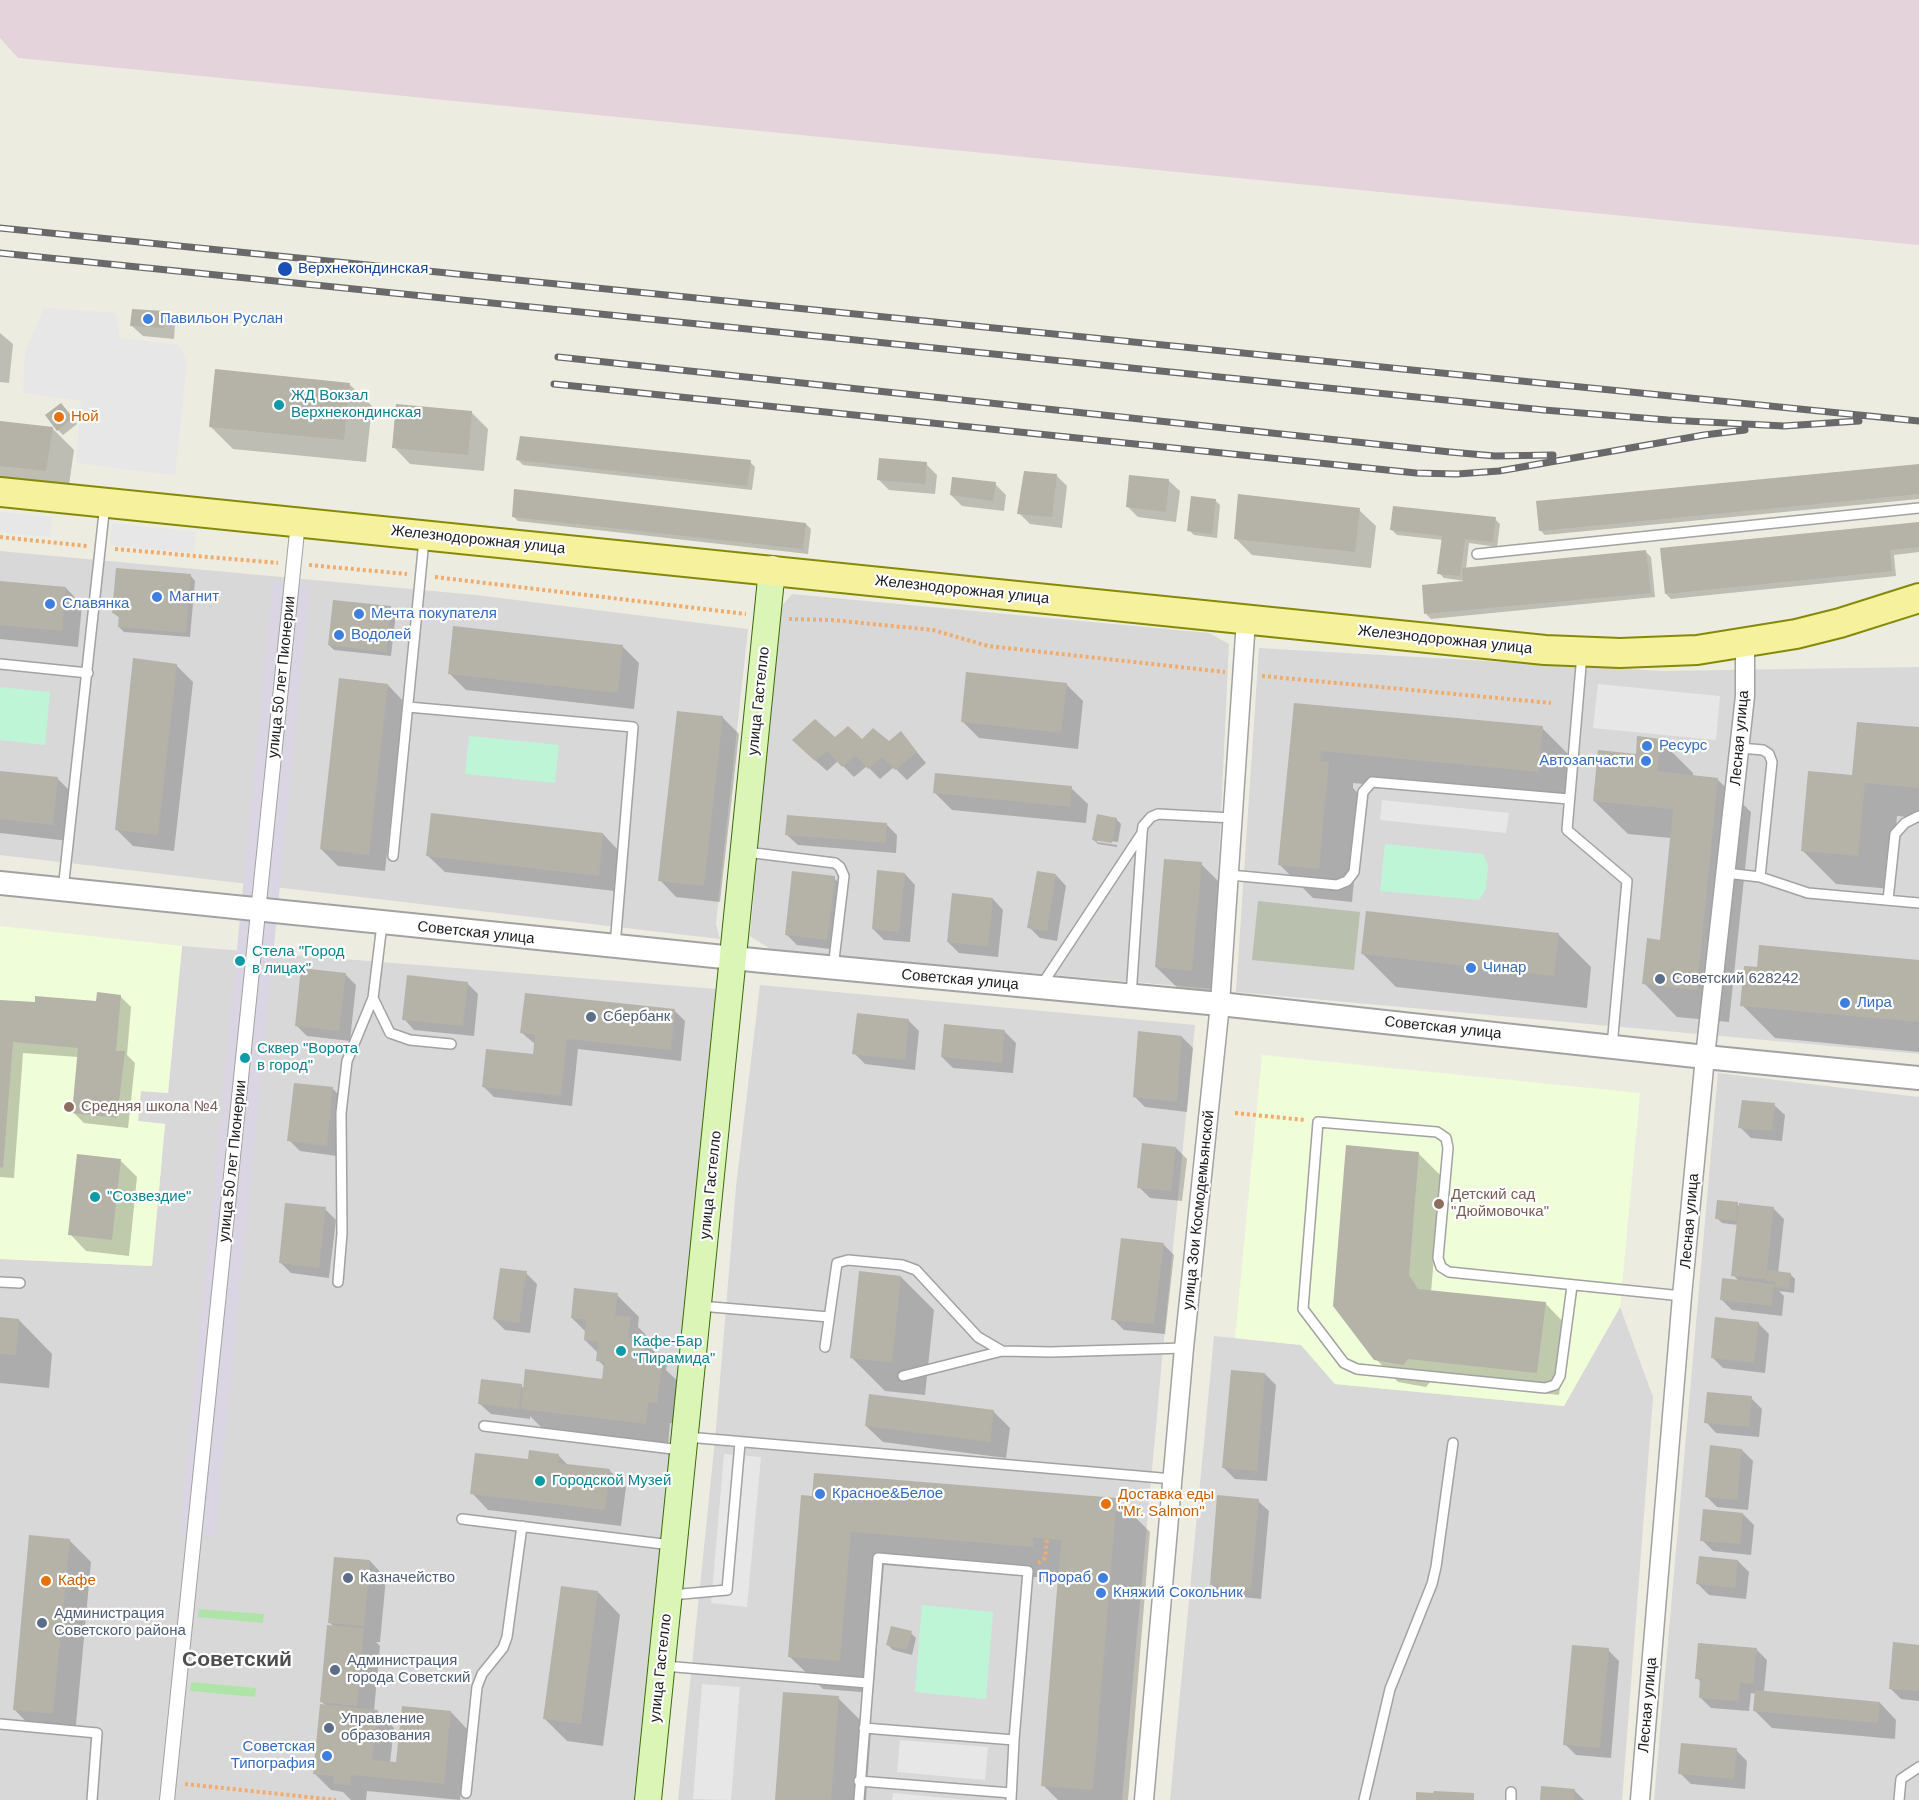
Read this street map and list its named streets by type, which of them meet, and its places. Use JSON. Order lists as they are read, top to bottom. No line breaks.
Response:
{"streets":{"main road":["Железнодорожная улица","улица Гастелло"],"street":["улица 50 лет Пионерии","Лесная улица","Советская улица","улица Зои Космодемьянской"]},"crossings":[["Железнодорожная улица","улица 50 лет Пионерии"],["Железнодорожная улица","улица Гастелло"],["Железнодорожная улица","Лесная улица"],["Железнодорожная улица","улица Зои Космодемьянской"],["улица 50 лет Пионерии","Советская улица"],["улица Гастелло","Советская улица"],["Лесная улица","Советская улица"],["Советская улица","улица Зои Космодемьянской"]],"districts":["Советский"],"places":["Верхнекондинская","Павильон Руслан","ЖД Вокзал Верхнекондинская","Ной","Магнит","Славянка","Мечта покупателя","Водолей","Ресурс","Автозапчасти","Стела \"Город в лицах\"","Чинар","Советский 628242","Лира","Сбербанк","Сквер \"Ворота в город\"","Средняя школа №4","\"Созвездие\"","Детский сад \"Дюймовочка\"","Кафе-Бар \"Пирамида\"","Городской Музей","Красное&Белое","Доставка еды \"Mr. Salmon\"","Казначейство","Прораб","Кафе","Княжий Сокольник","Администрация Советского района","Администрация города Советский","Управление образования","Советская Типография"]}
